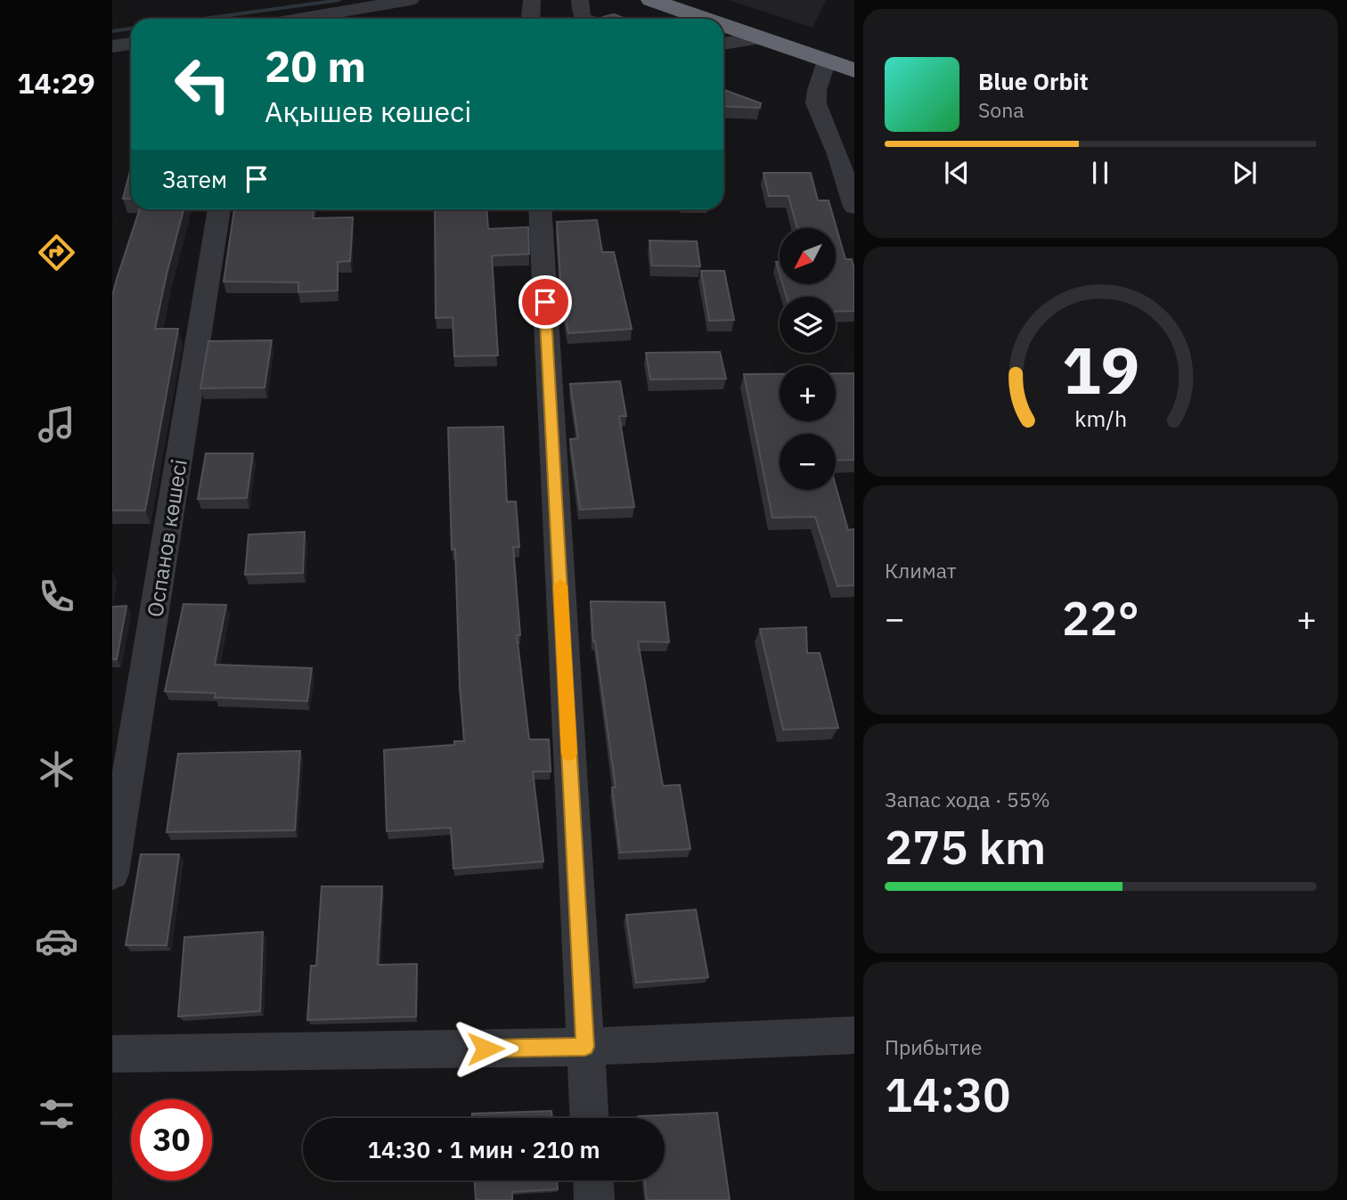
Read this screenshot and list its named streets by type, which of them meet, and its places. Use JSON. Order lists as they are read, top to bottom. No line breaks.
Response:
{"streets":{"street":["Оспанов көшесі"]},"north":"bottom left","page":{"tabs":"14:29","turn":["20 m","Ақышев көшесі"],"song":["Blue Orbit","Sona"],"then":"Затем","map_buttons":["+","−"],"tile":["Климат",["Запас хода · 55%","275 km"],["Прибытие","14:30"]],"heat":["−","22°","+"],"limit":"30","trip":"14:30 · 1 мин · 210 m","gauge":["19","km/h"]}}
